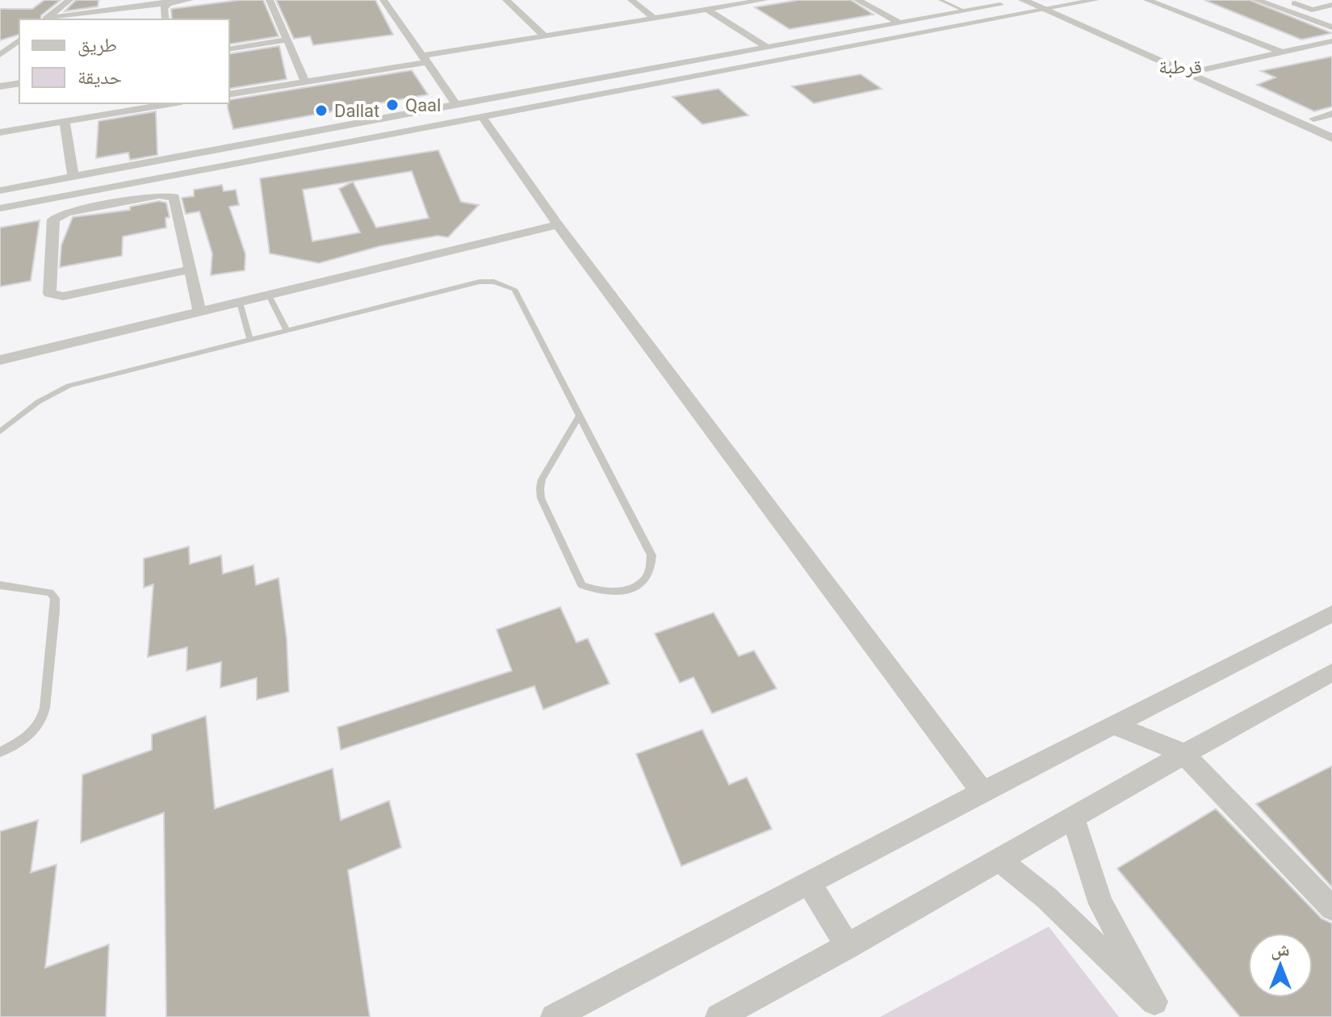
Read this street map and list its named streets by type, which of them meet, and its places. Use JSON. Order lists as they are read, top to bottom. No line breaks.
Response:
{"districts":["قرطبة"],"places":["Qaal","Dallat"],"legend":["طريق","حديقة"],"north":"top"}
